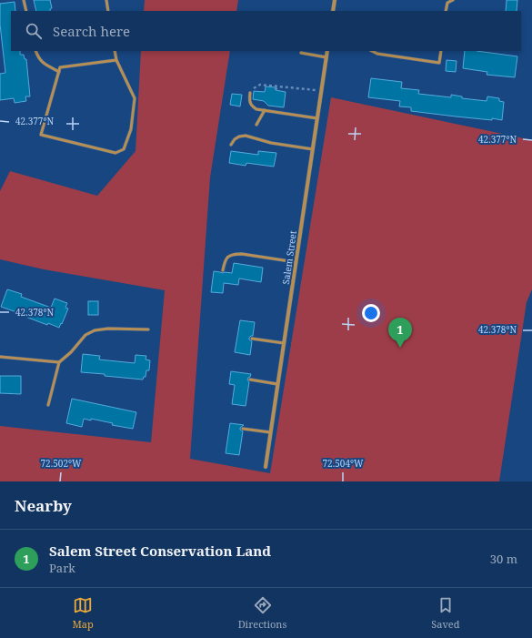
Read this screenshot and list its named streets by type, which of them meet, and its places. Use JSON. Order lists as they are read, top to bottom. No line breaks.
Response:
{"streets":{"street":["Salem Street"]},"page":{"search":"Search here","pins":"1","heading":"Nearby","list":[{"mark":"1","name":"Salem Street Conservation Land","note":"Park","value":"30 m"}],"nav":["Map","Directions","Saved"]},"coordinates":["42.377°N","42.378°N","72.502°W","72.504°W"]}
